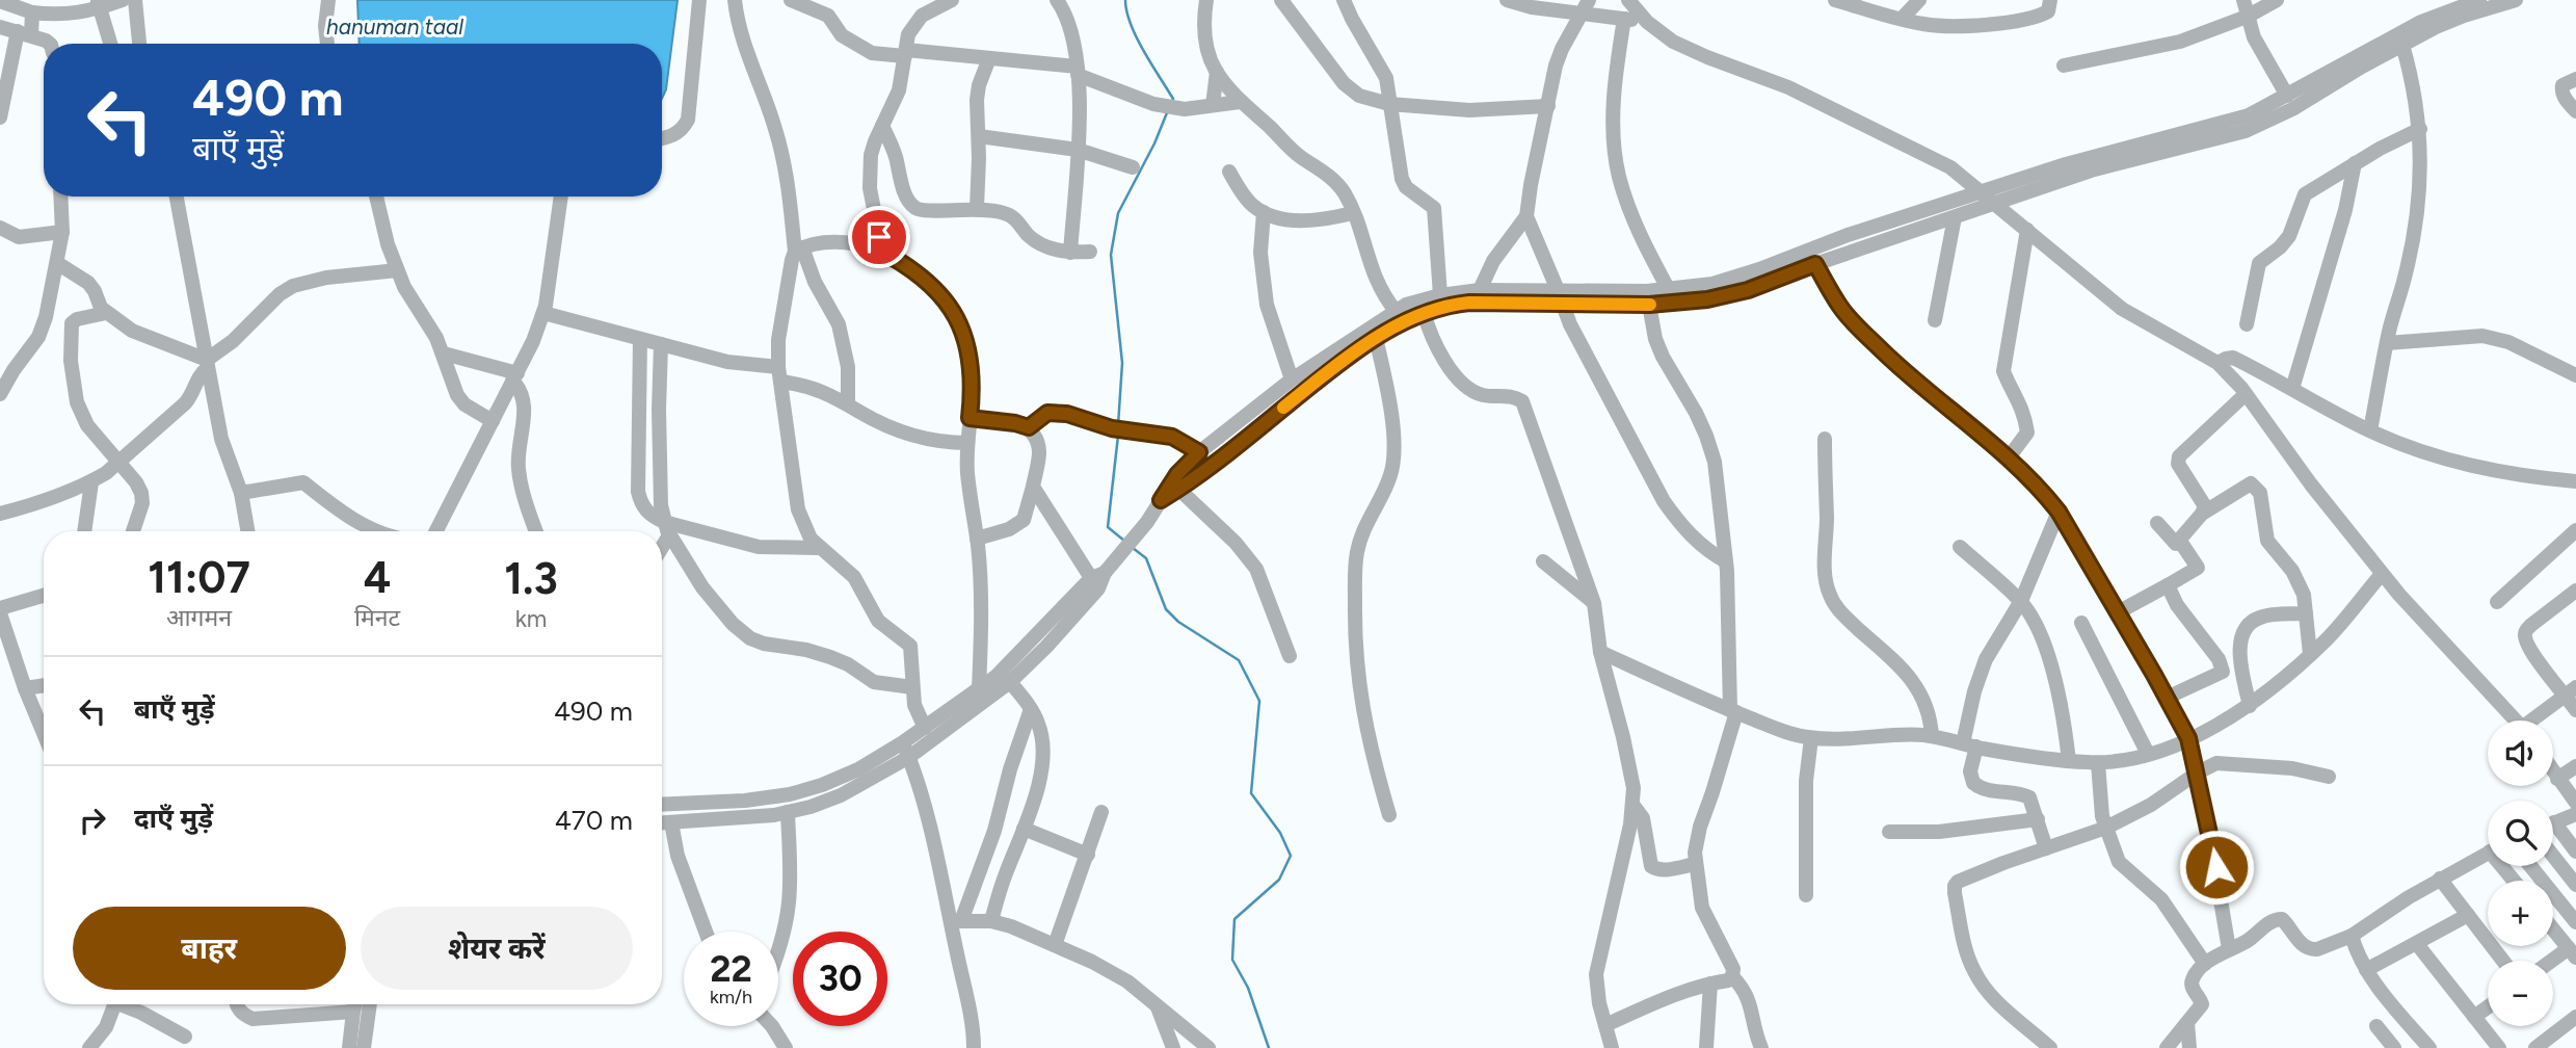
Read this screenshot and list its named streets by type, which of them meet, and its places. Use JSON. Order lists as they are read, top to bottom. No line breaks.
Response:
{"water":["hanuman taal"],"page":{"turn":["490 m","बाएँ मुड़ें"],"eta":["11:07","आगमन","4","मिनट","1.3","km"],"list":[{"name":"बाएँ मुड़ें","value":"490 m"},{"name":"दाएँ मुड़ें","value":"470 m"}],"map_buttons":["+","−"],"buttons":["बाहर","शेयर करें"],"speed":"22 km/h","limit":"30"}}
